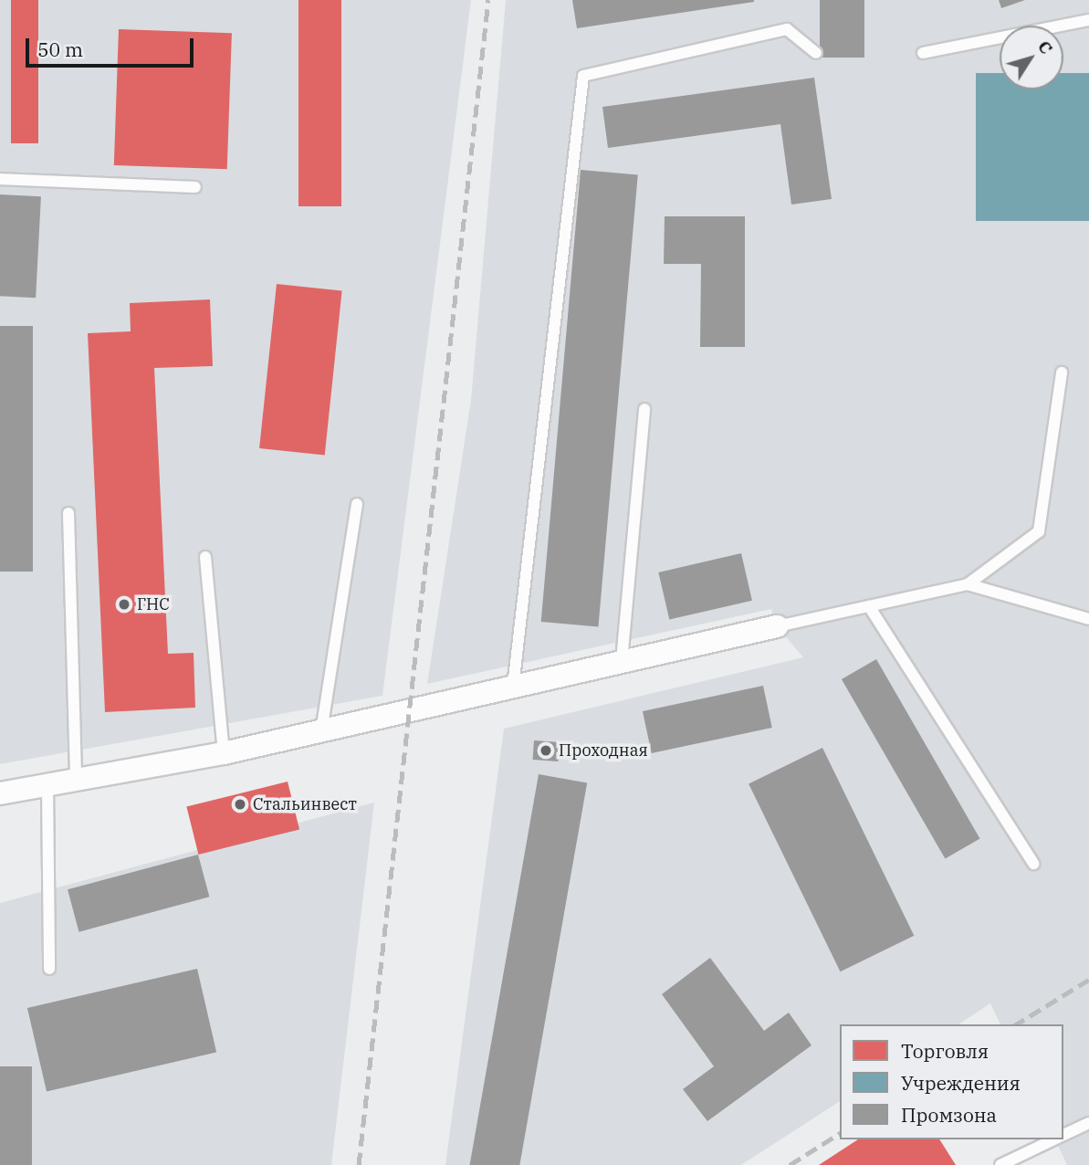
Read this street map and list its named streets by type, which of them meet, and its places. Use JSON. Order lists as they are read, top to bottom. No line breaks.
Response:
{"places":["ГНС","Проходная","Стальинвест"],"legend":["Торговля","Учреждения","Промзона"],"scale_bar":"50 m","north":"top right"}
